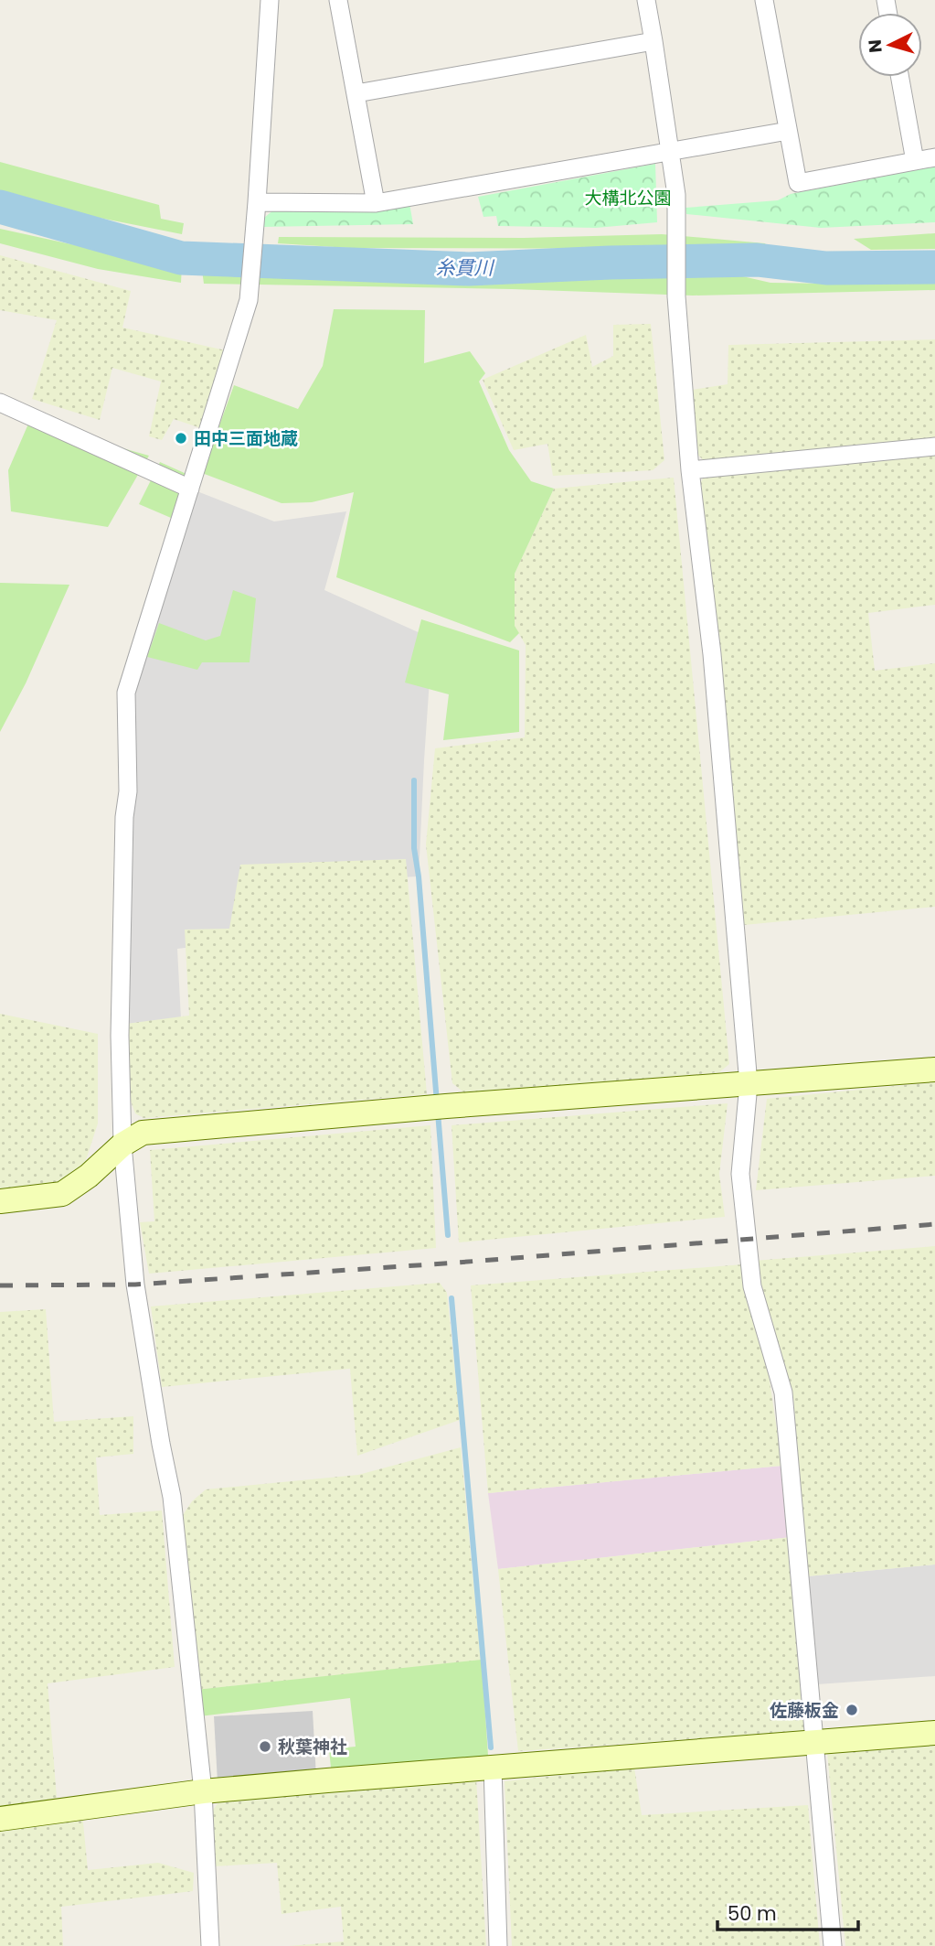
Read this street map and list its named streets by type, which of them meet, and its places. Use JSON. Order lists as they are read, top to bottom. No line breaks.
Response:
{"water":["糸貫川"],"parks":["大構北公園"],"places":["田中三面地蔵","佐藤板金","秋葉神社"],"scale_bar":"50 m","north":"left"}
